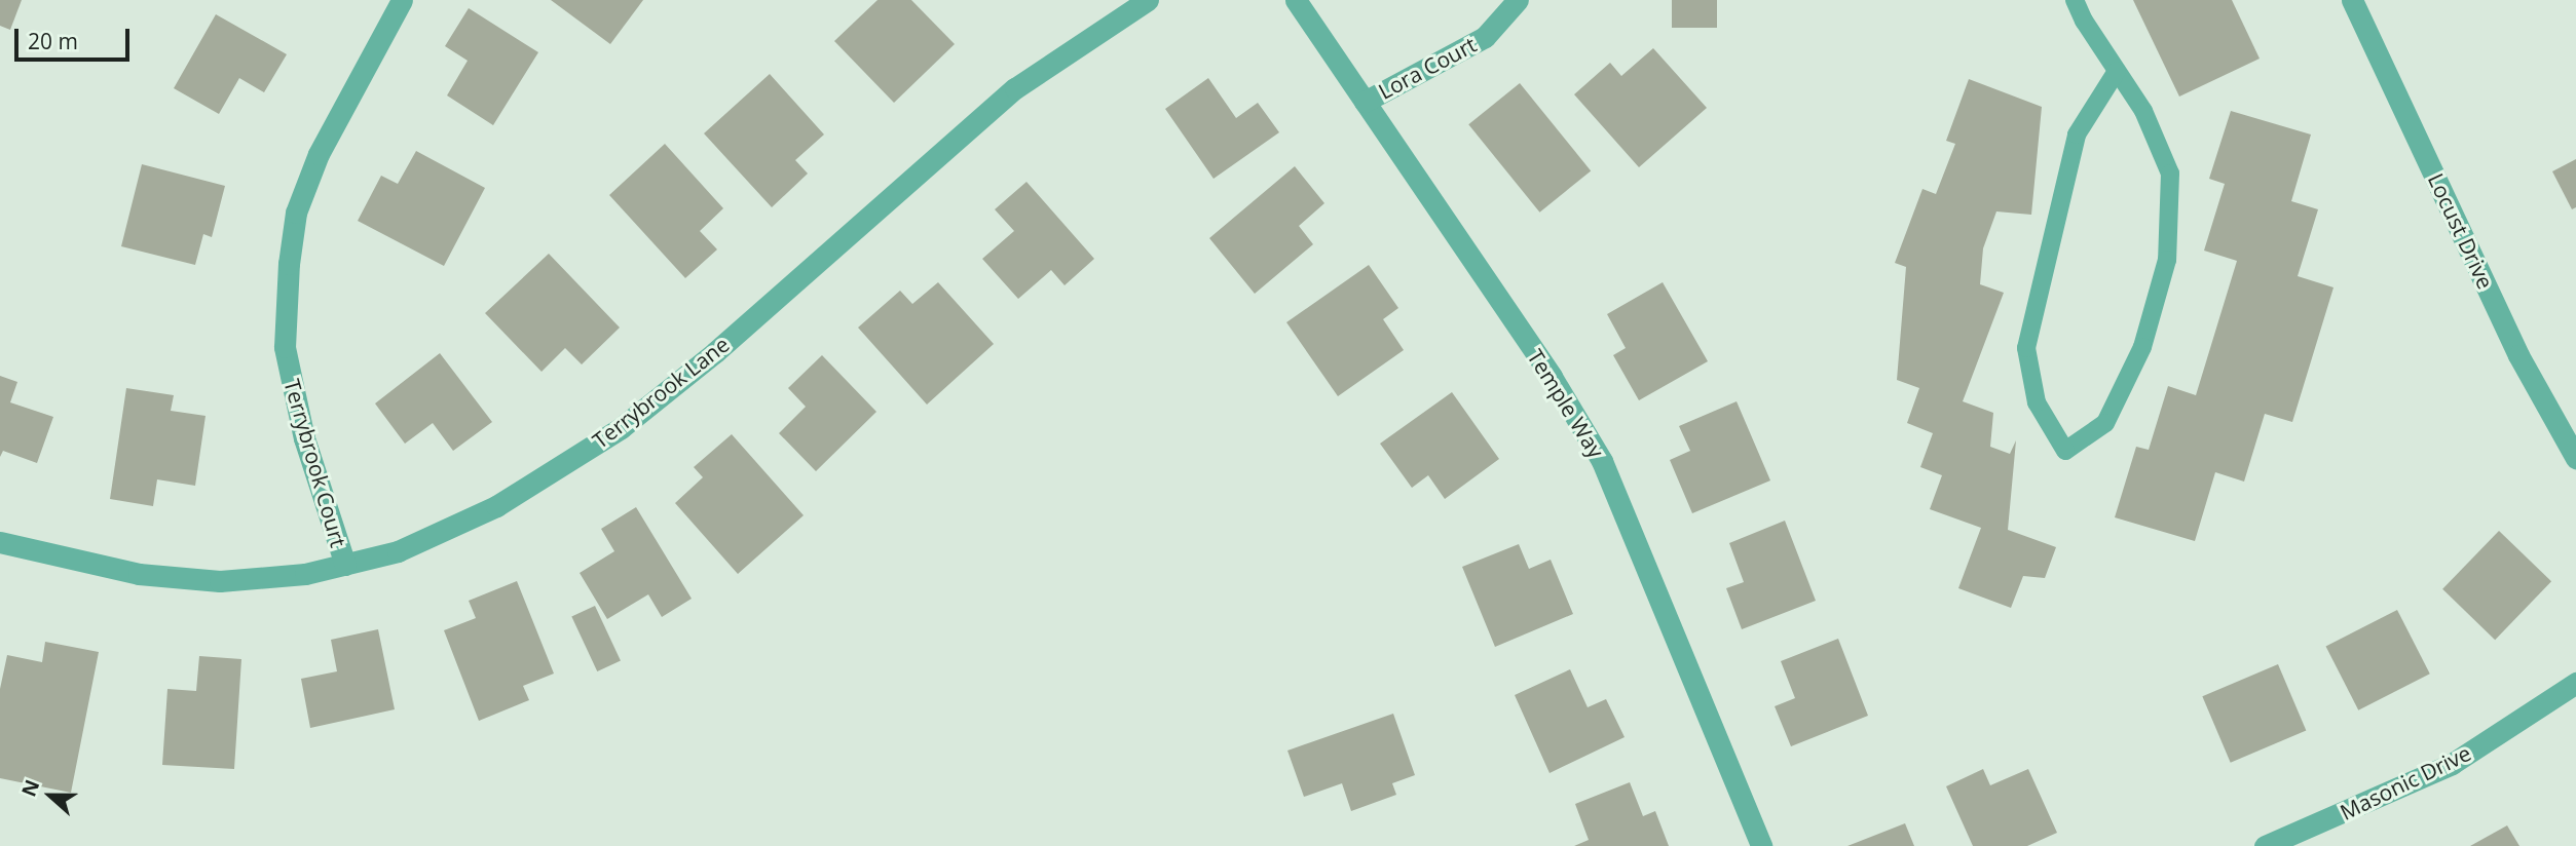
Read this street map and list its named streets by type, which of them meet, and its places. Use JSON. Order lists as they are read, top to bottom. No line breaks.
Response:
{"streets":{"street":["Lora Court","Locust Drive","Terrybrook Lane","Temple Way","Terrybrook Court","Masonic Drive"]},"crossings":[["Lora Court","Temple Way"],["Terrybrook Lane","Terrybrook Court"]],"scale_bar":"20 m","north":"left"}
